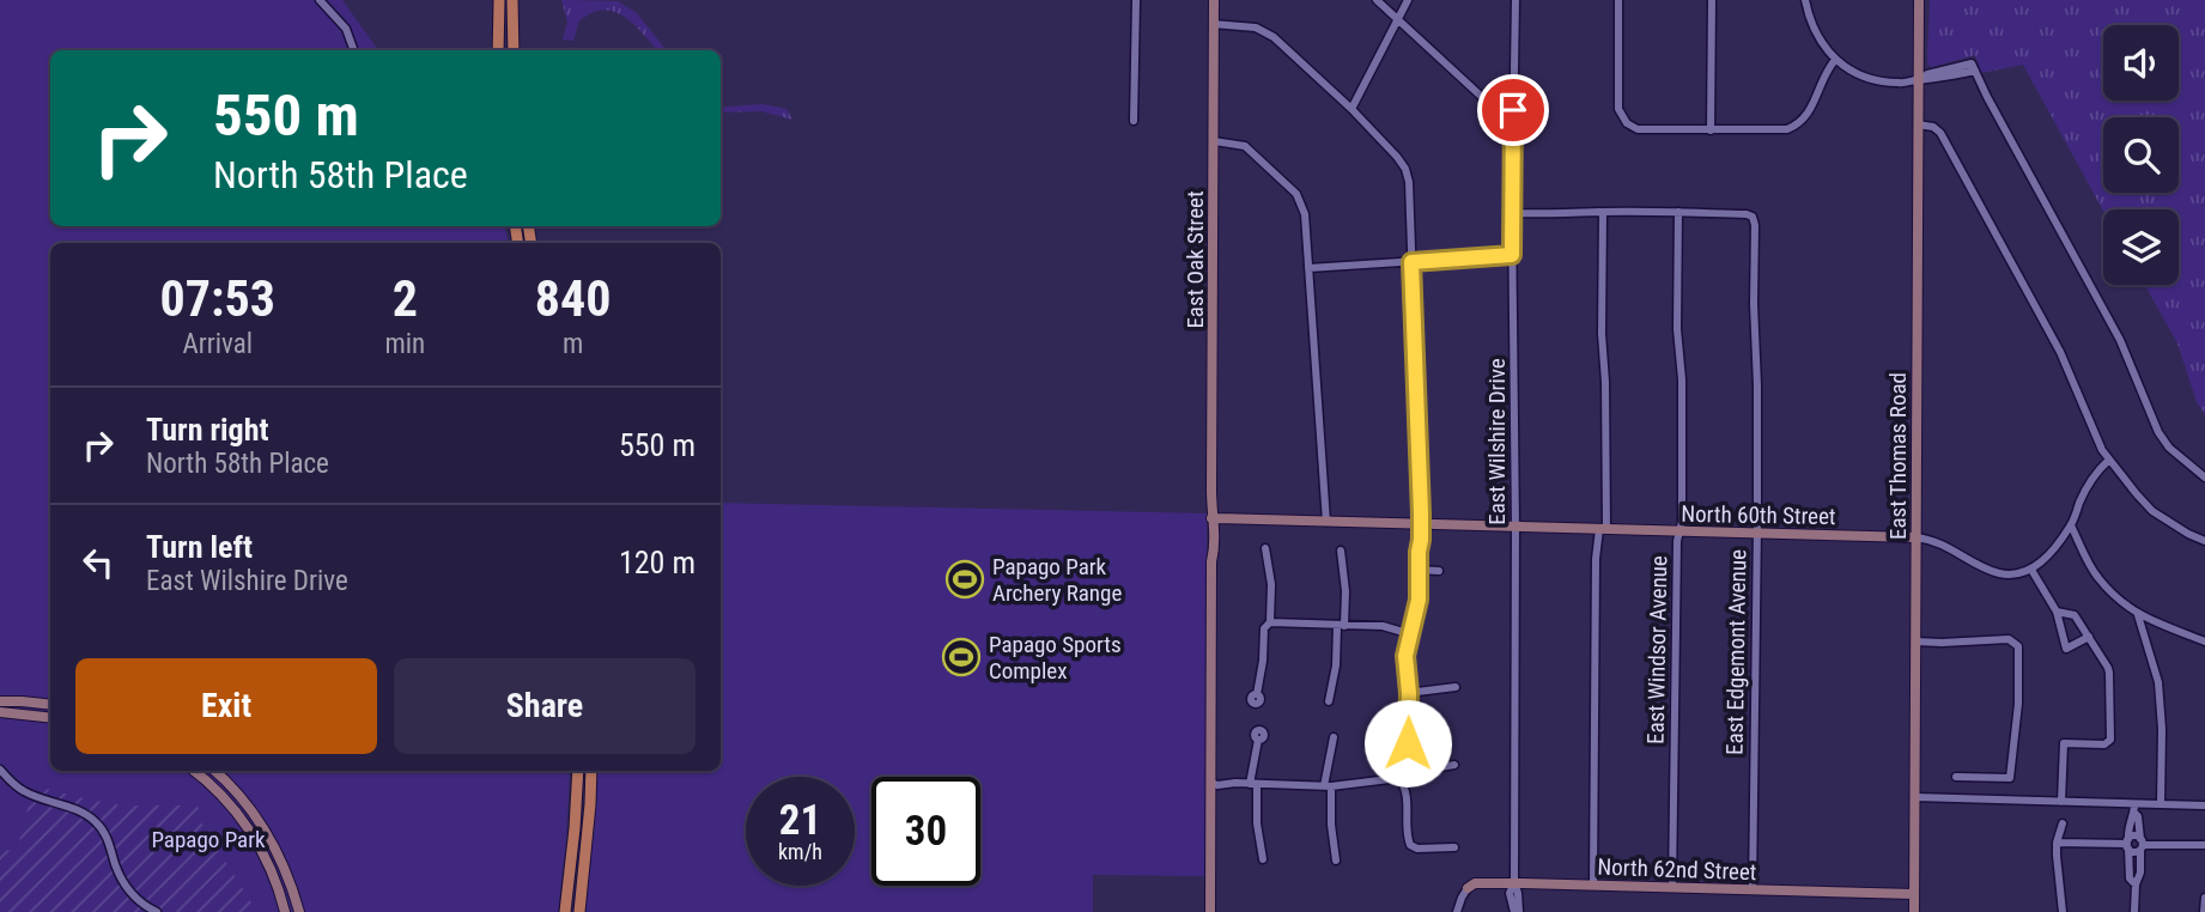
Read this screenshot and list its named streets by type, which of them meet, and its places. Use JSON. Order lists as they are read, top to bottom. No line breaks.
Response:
{"streets":{"street":["East Oak Street","East Wilshire Drive","East Thomas Road","North 60th Street","East Windsor Avenue","East Edgemont Avenue","North 62nd Street"]},"crossings":[["East Oak Street","North 60th Street"],["East Wilshire Drive","North 60th Street"],["East Wilshire Drive","North 62nd Street"],["East Thomas Road","North 60th Street"],["East Thomas Road","North 62nd Street"],["North 60th Street","East Windsor Avenue"],["North 60th Street","East Edgemont Avenue"],["East Windsor Avenue","East Edgemont Avenue"],["East Windsor Avenue","North 62nd Street"],["East Edgemont Avenue","North 62nd Street"]],"parks":["Papago Park"],"places":{"sports":["Papago Park Archery Range","Papago Sports Complex"]},"page":{"turn":["550 m","North 58th Place"],"eta":["07:53","Arrival","2","min","840","m"],"list":[{"name":"Turn right","note":"North 58th Place","value":"550 m"},{"name":"Turn left","note":"East Wilshire Drive","value":"120 m"}],"buttons":["Exit","Share"],"speed":"21 km/h","limit":"30"}}
